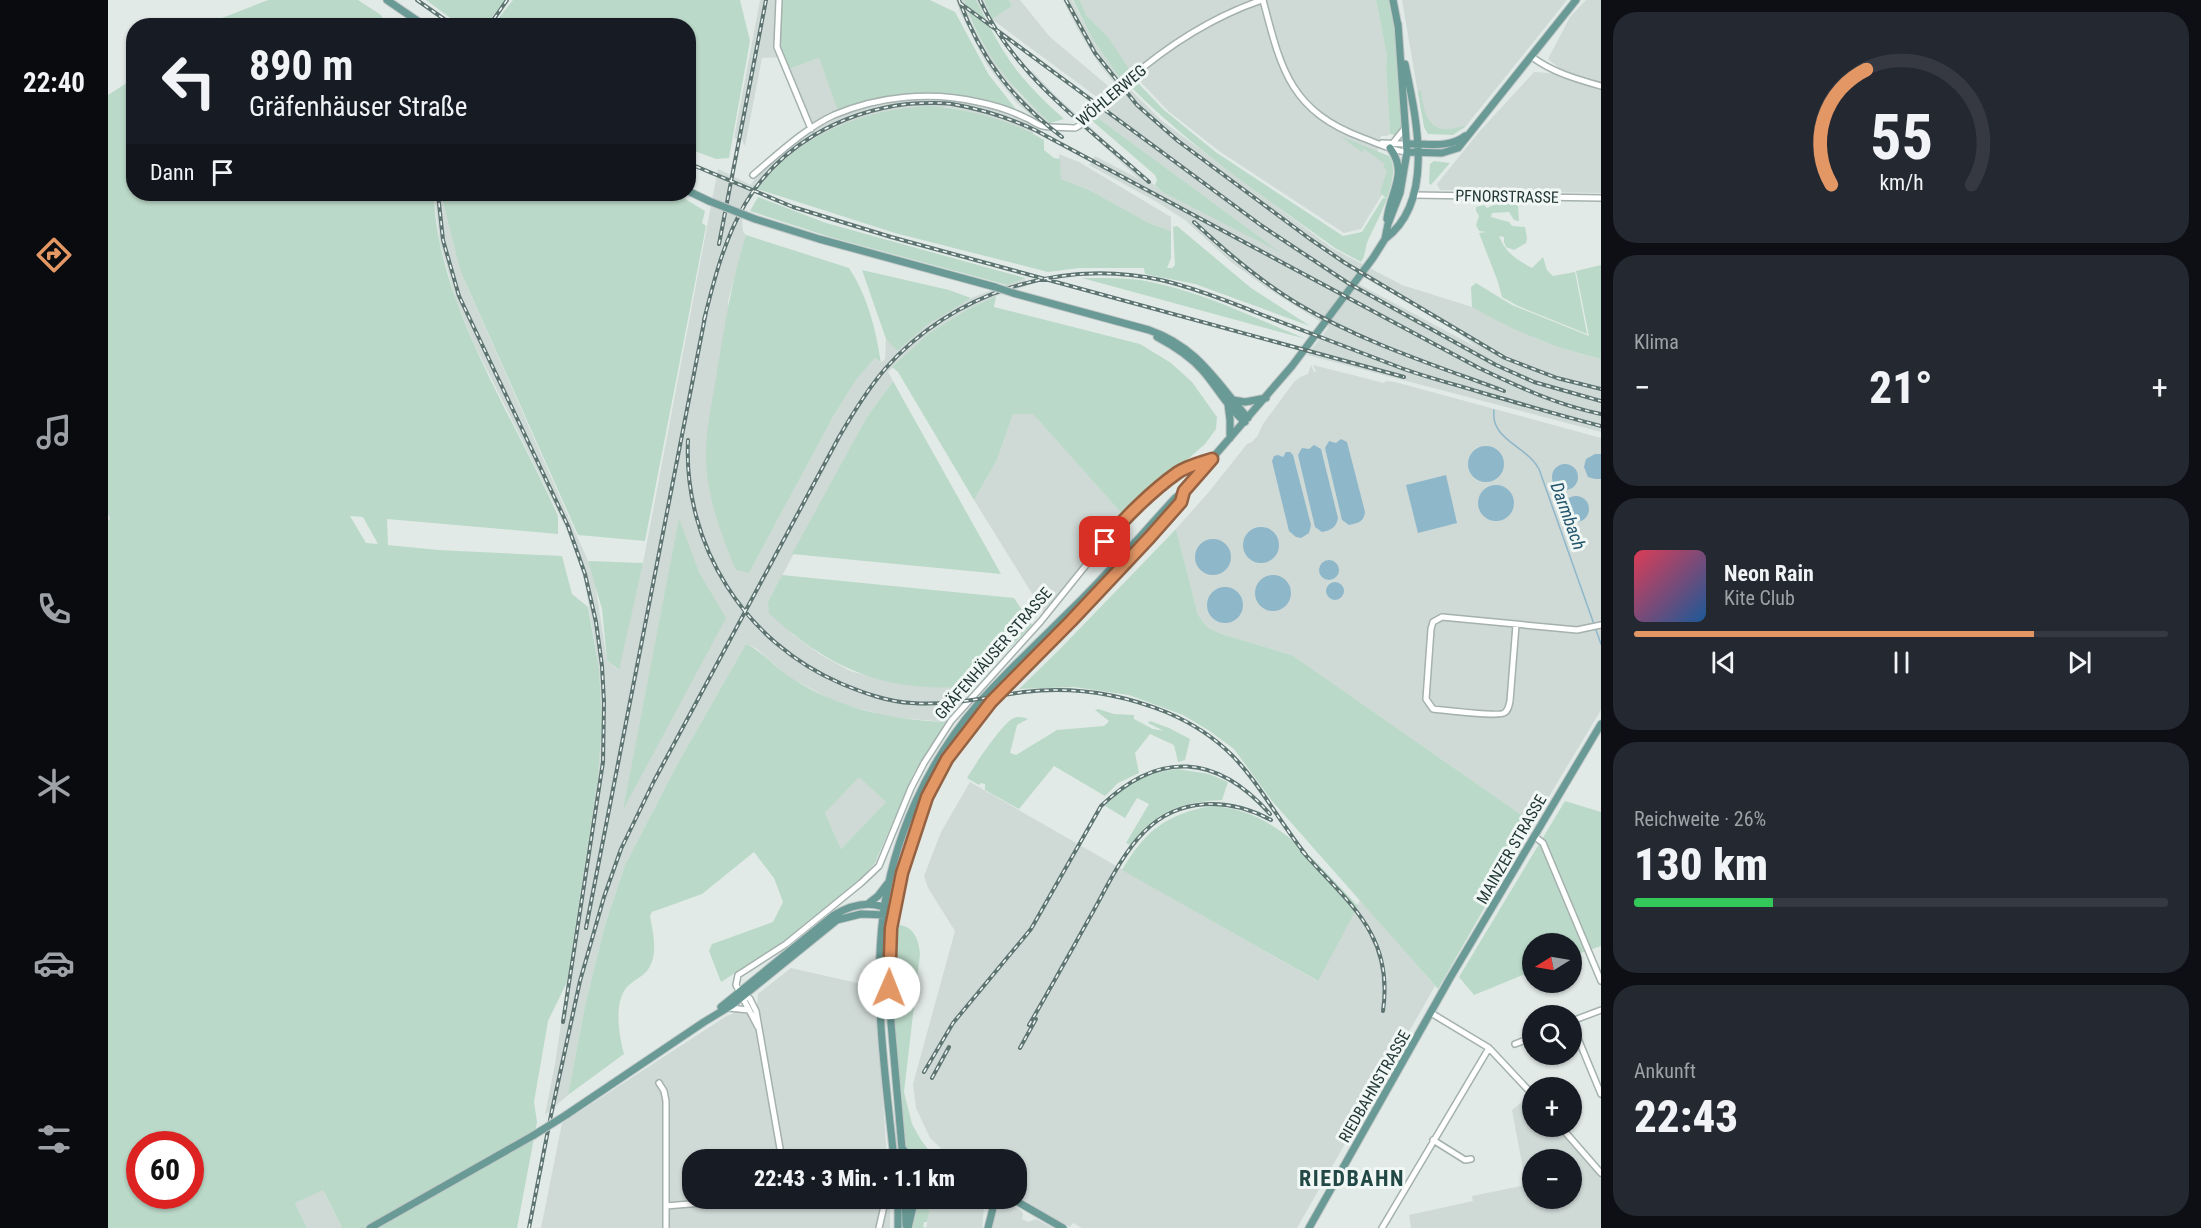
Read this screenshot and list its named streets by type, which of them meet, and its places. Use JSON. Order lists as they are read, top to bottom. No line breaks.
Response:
{"streets":{"main road":["MAINZER STRASSE","RIEDBAHNSTRASSE"],"street":["WÖHLERWEG","PFNORSTRASSE","GRÄFENHÄUSER STRASSE"]},"crossings":[["MAINZER STRASSE","RIEDBAHNSTRASSE"]],"districts":["RIEDBAHN"],"water":["Darmbach"],"north":"left","page":{"tabs":"22:40","turn":["890 m","Gräfenhäuser Straße"],"then":"Dann","tile":["Klima",["Reichweite · 26%","130 km"],["Ankunft","22:43"]],"heat":["−","21°","+"],"song":["Neon Rain","Kite Club"],"map_buttons":["+","−"],"limit":"60","trip":"22:43 · 3 Min. · 1.1 km","gauge":["55","km/h"]}}
